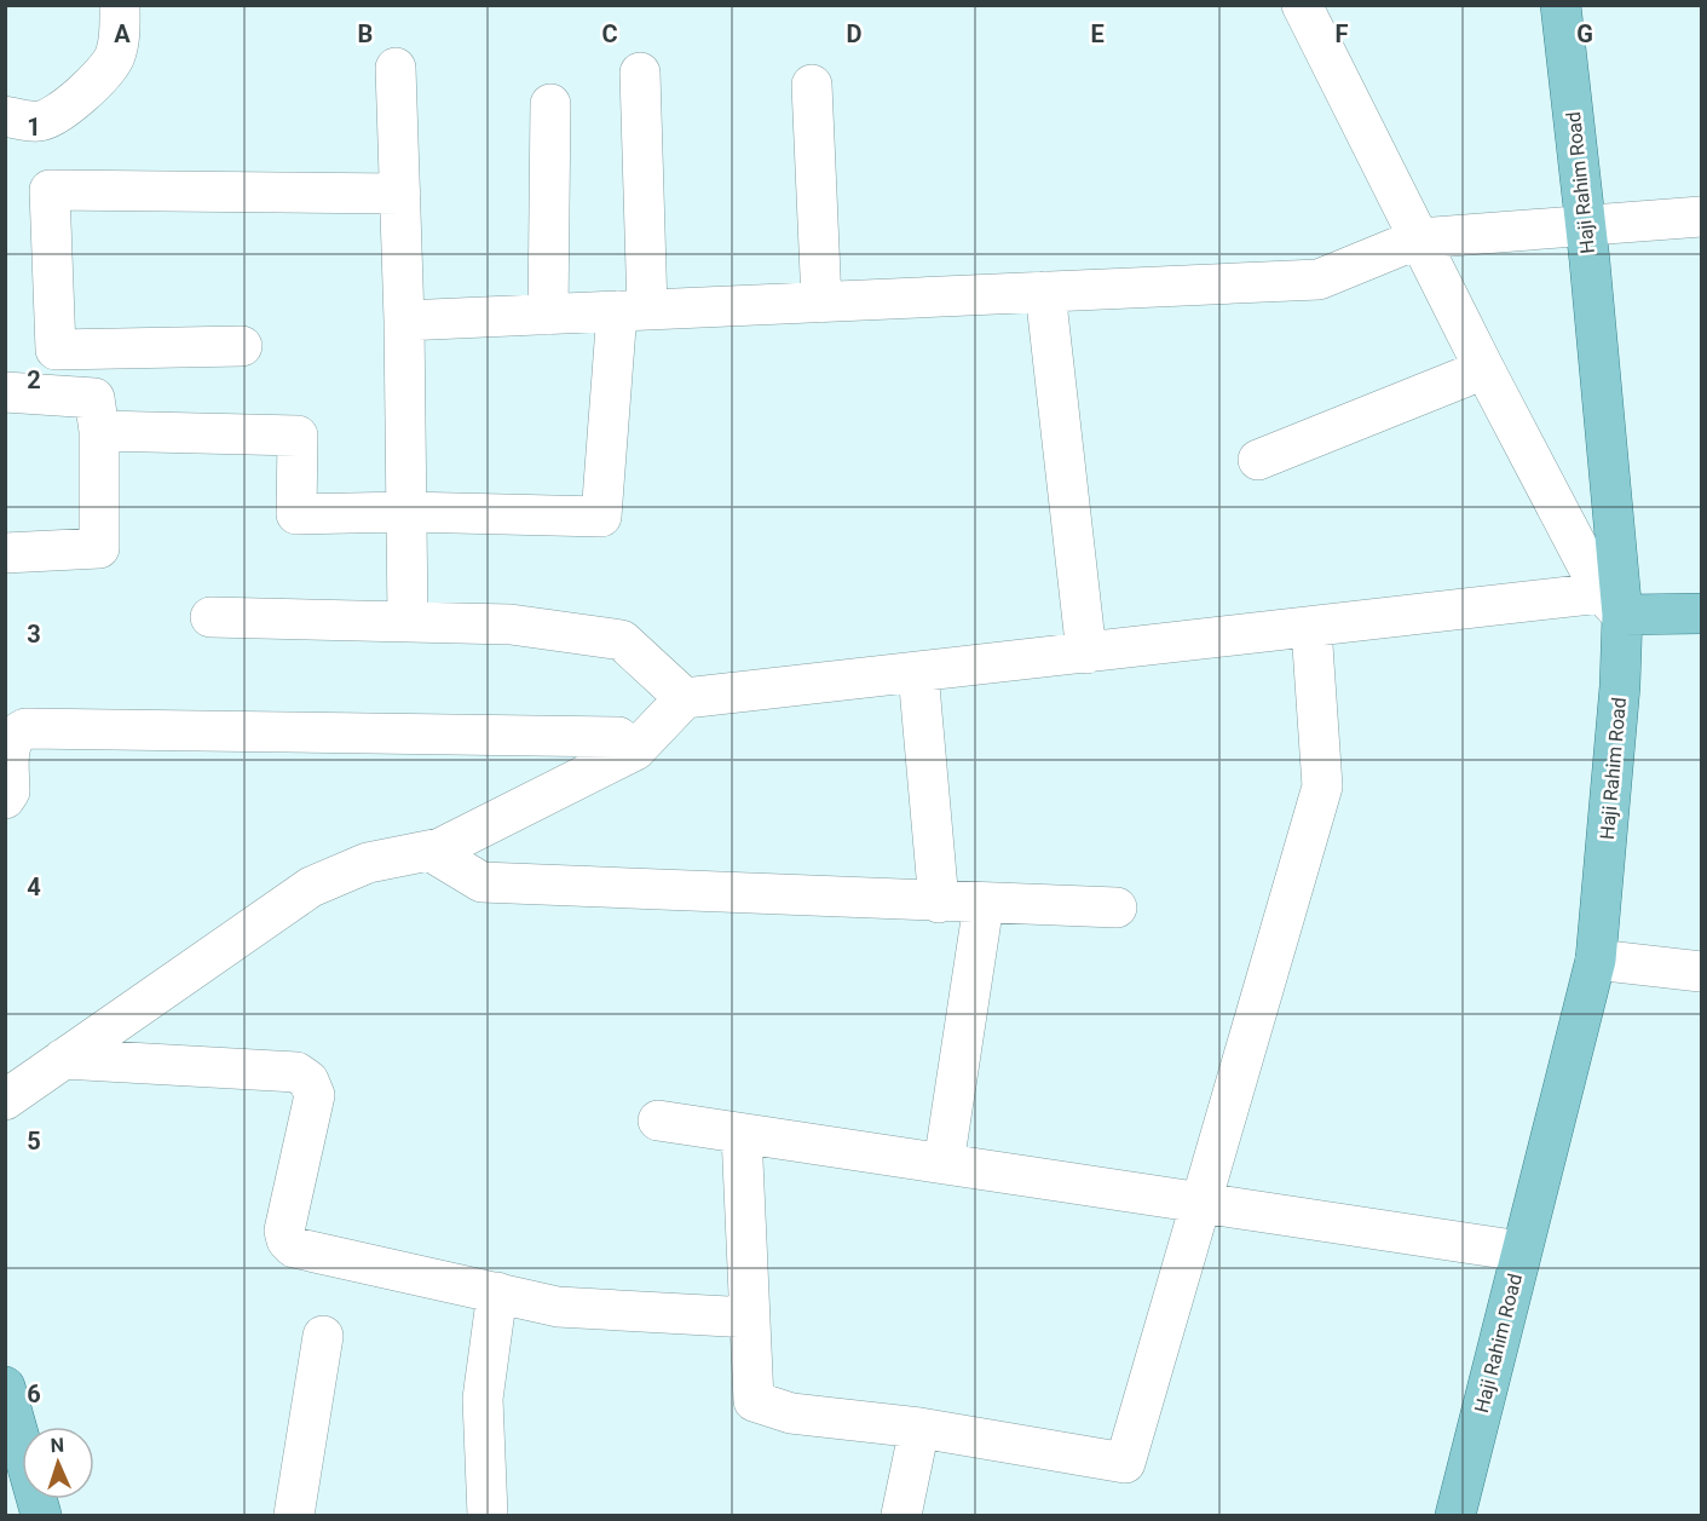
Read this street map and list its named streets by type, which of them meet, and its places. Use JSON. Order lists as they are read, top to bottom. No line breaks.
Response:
{"streets":{"main road":["Haji Rahim Road"]},"north":"top","grid":{"columns":["A","B","C","D","E","F","G"],"rows":["1","2","3","4","5","6"]}}
